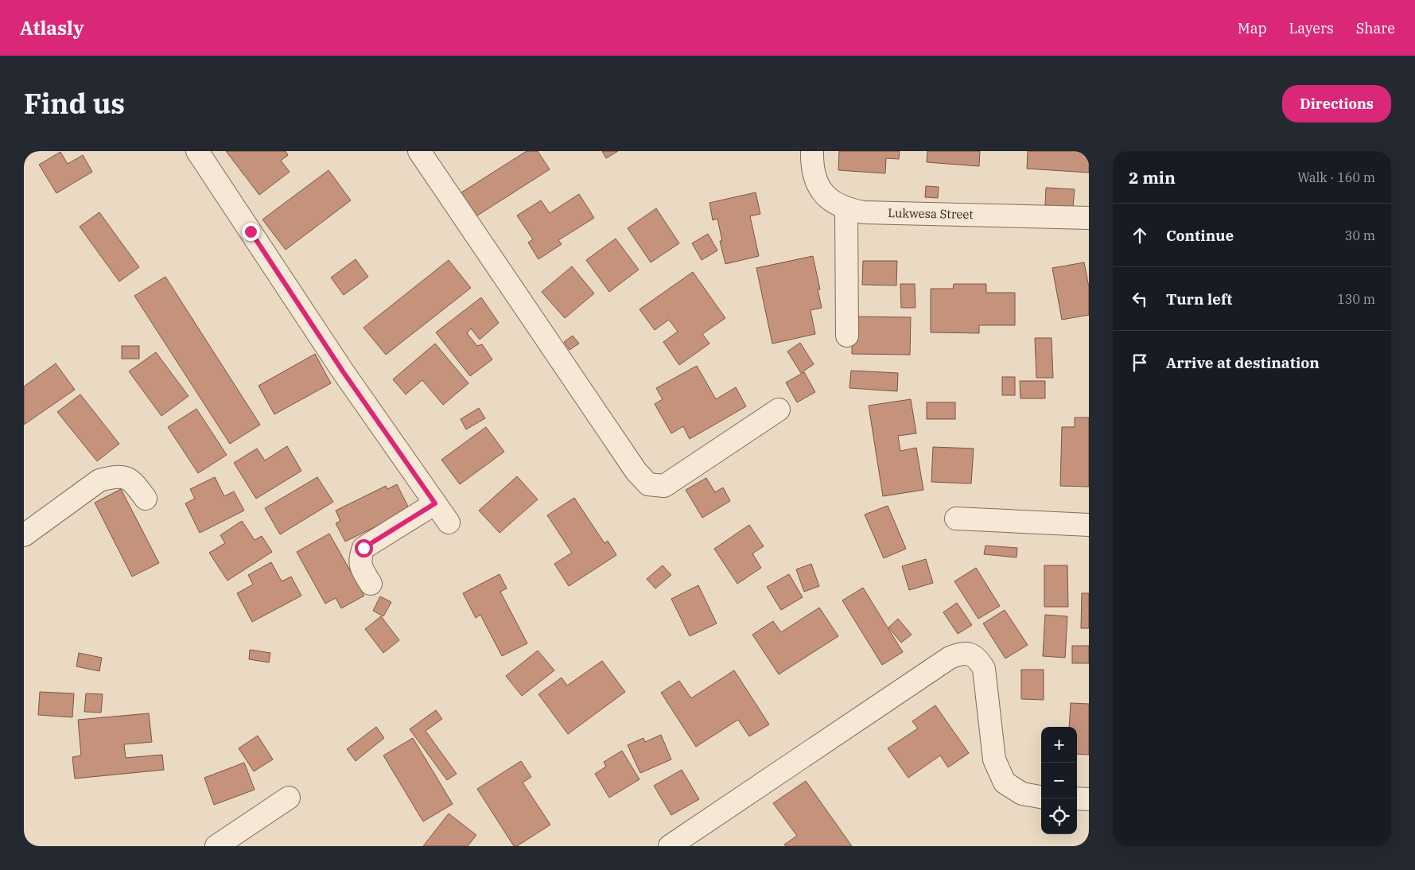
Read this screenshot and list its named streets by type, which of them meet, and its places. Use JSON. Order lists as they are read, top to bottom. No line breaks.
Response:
{"streets":{"street":["Lukwesa Street"]},"page":{"header":"Atlasly","nav":["Map","Layers","Share"],"title":"Find us","buttons":"Directions","heading":["2 min","Walk · 160 m"],"list":[["Continue","30 m"],["Turn left","130 m"],"Arrive at destination"],"map_buttons":["+","−"]}}
